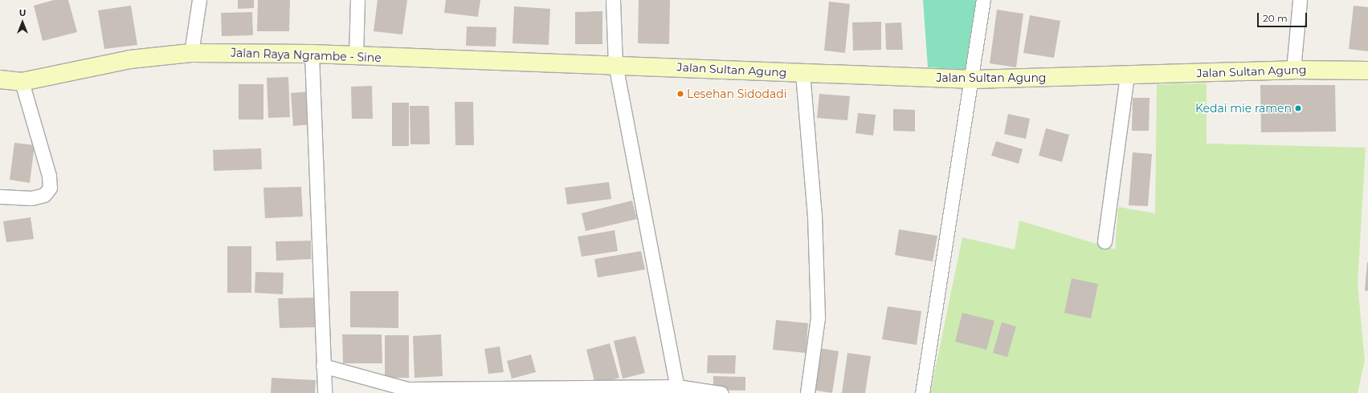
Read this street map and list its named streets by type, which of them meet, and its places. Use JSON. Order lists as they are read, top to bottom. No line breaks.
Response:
{"streets":{"main road":["Jalan Raya Ngrambe - Sine","Jalan Sultan Agung"]},"crossings":[["Jalan Raya Ngrambe - Sine","Jalan Sultan Agung"]],"places":["Lesehan Sidodadi","Kedai mie ramen"],"scale_bar":"20 m","north":"top"}
